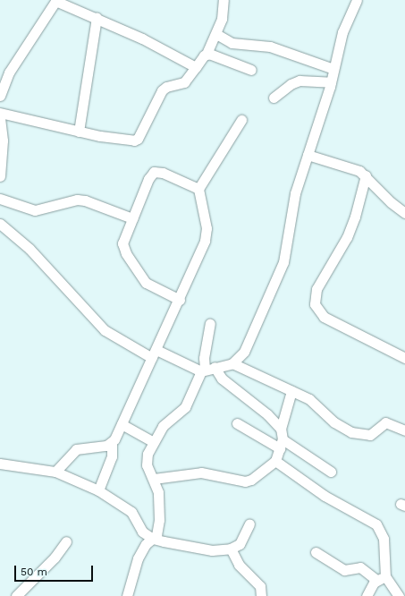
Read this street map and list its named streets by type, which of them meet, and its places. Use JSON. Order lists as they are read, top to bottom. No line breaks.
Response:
{"scale_bar":"50 m"}
